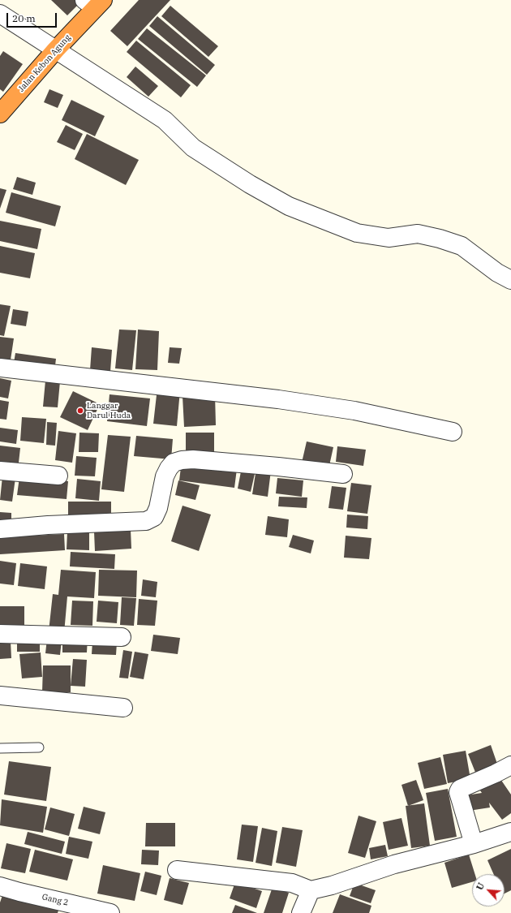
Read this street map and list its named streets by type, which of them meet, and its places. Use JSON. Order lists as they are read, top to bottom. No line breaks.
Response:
{"streets":{"highway":["Jalan Kebon Agung"],"street":["Gang 2"]},"places":["Langgar Darul Huda"],"scale_bar":"20 m","north":"top left"}
